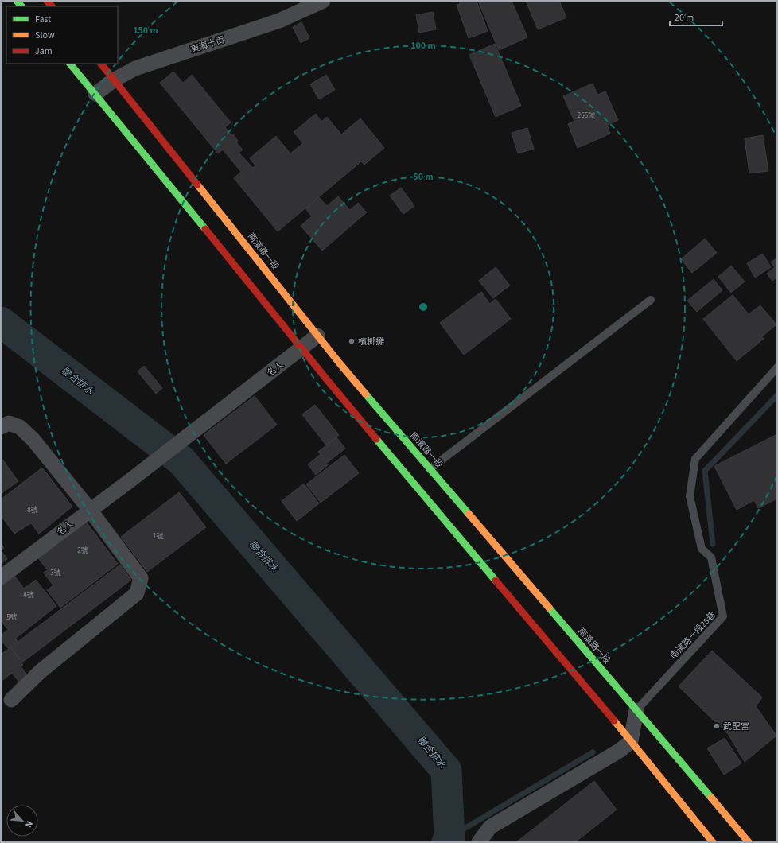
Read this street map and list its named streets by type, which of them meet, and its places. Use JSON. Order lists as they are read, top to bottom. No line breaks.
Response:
{"streets":{"main road":["南濱路一段"],"street":["東海十街","名人"],"lane":["南濱路一段28巷"]},"crossings":[["東海十街","南濱路一段"],["南濱路一段","名人"],["南濱路一段","南濱路一段28巷"]],"water":["聯合排水"],"places":["檳榔攤","武聖宮"],"house_numbers":["265號","8號","1號","2號","3號","4號","5號"],"legend":["Fast","Slow","Jam"],"scale_bar":"20 m","north":"bottom right","rings":["150 m","100 m","50 m"]}
